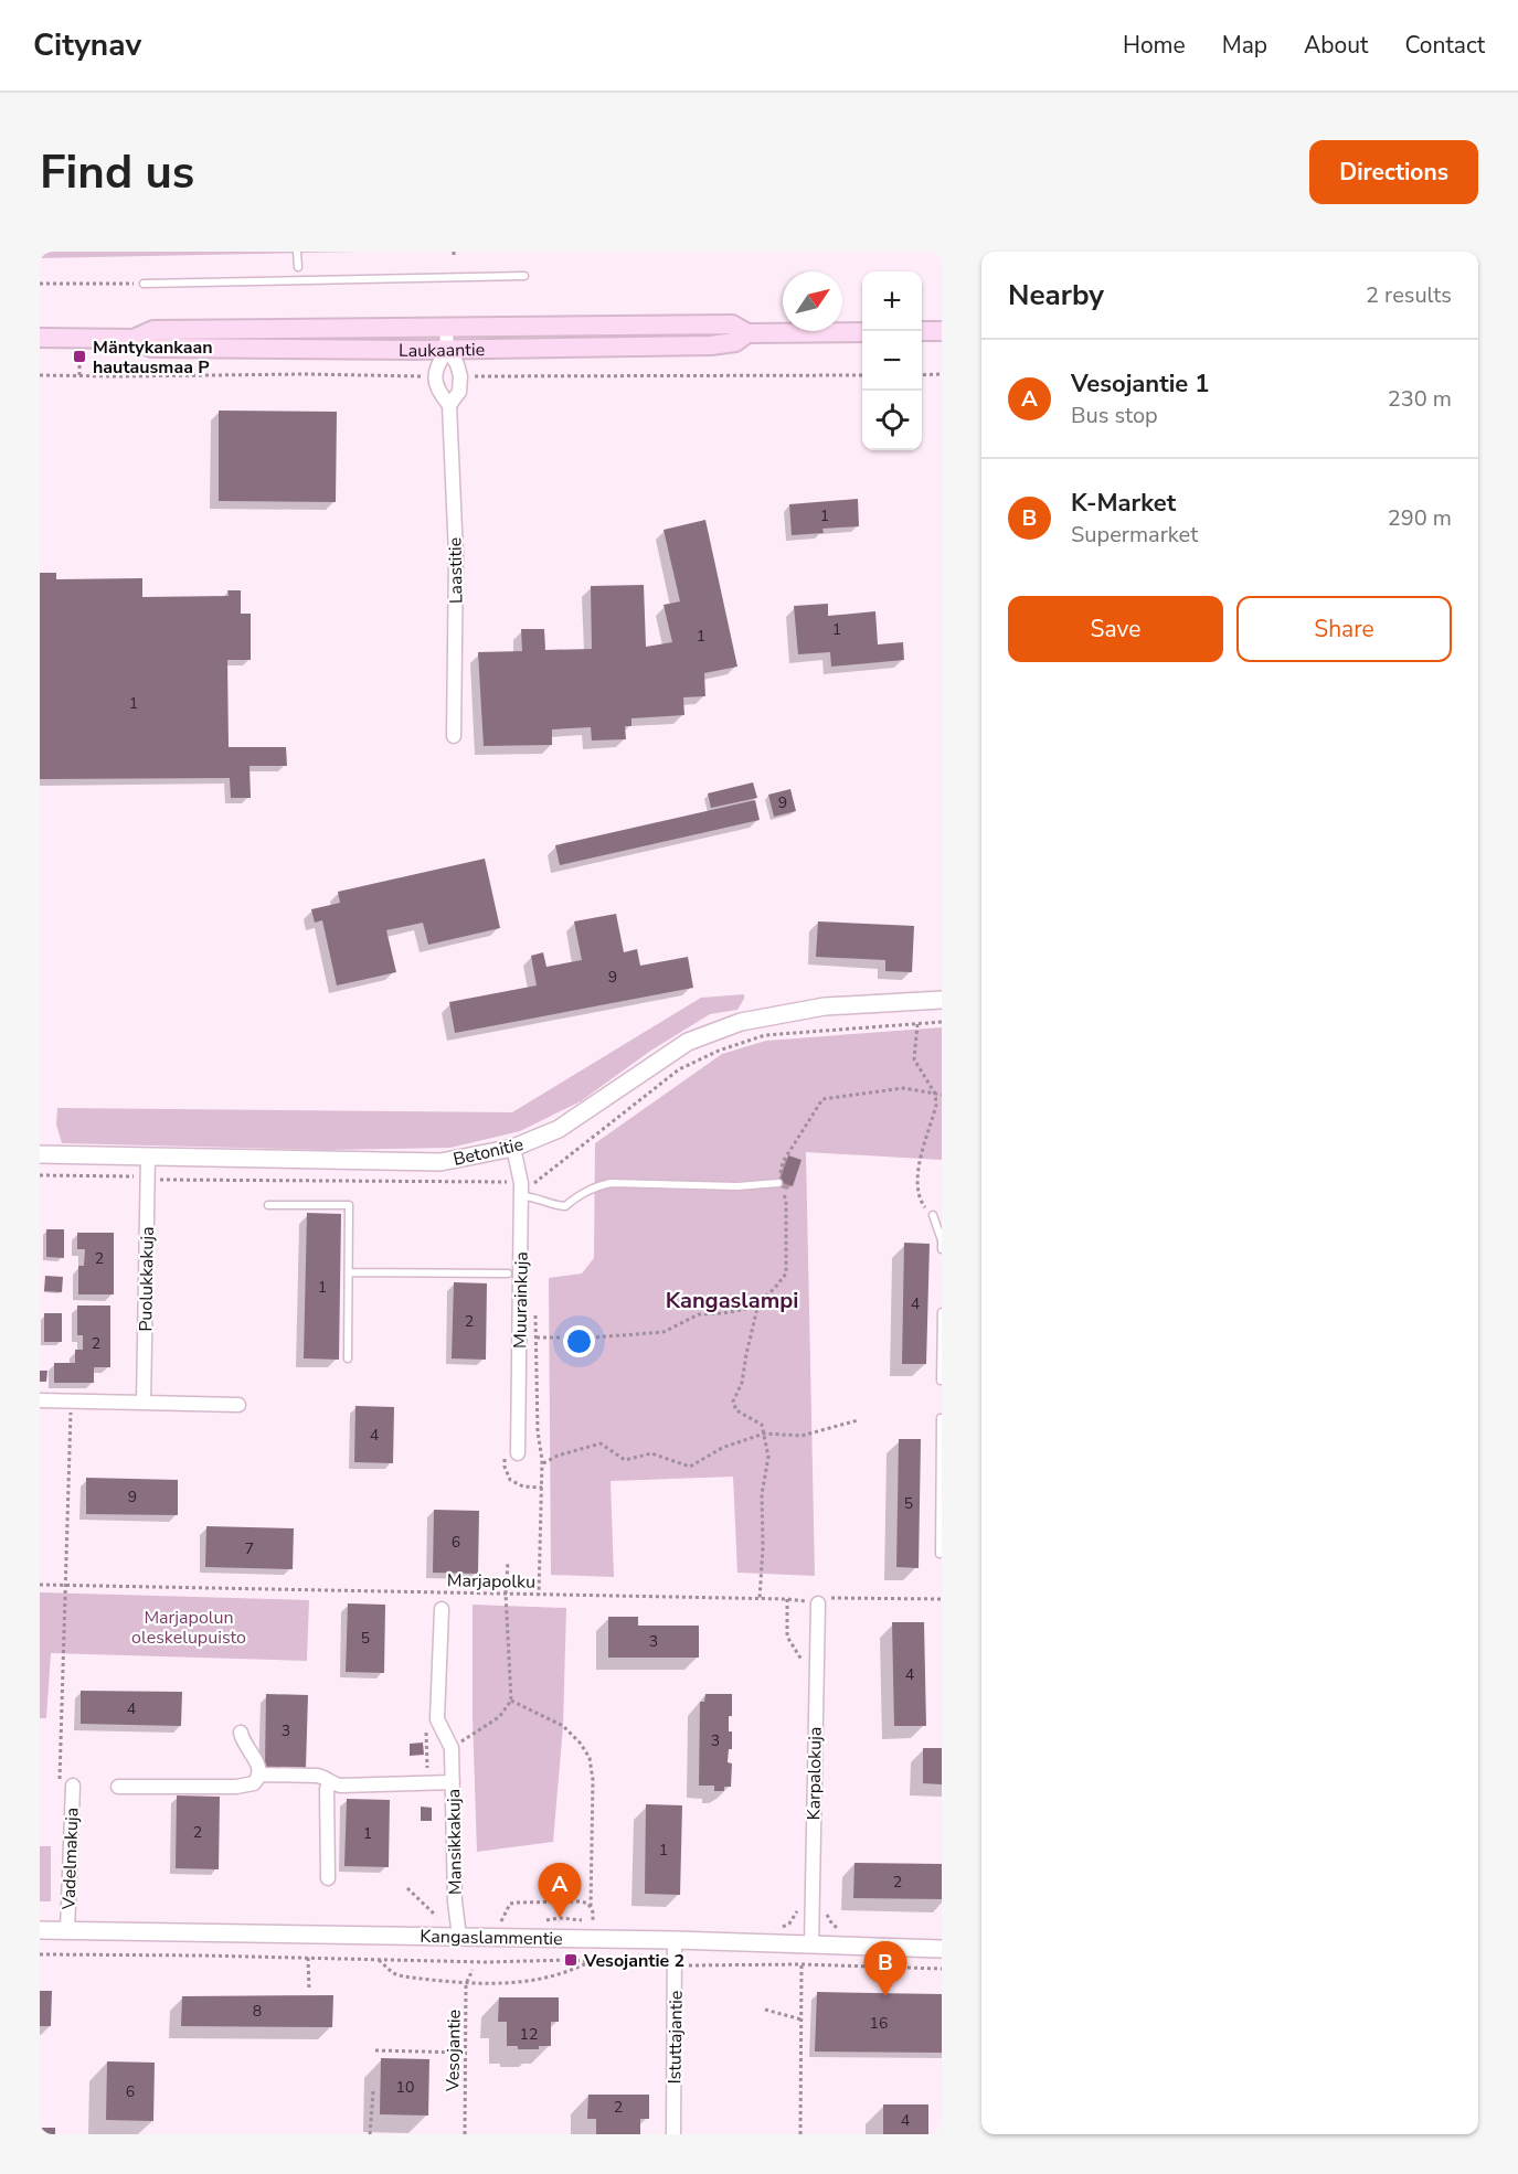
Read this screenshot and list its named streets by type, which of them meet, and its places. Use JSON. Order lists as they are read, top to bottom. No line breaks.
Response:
{"streets":{"main road":["Laukaantie"],"street":["Laastitie","Betonitie","Puolukkakuja","Muurainkuja","Karpalokuja","Mansikkakuja","Vadelmakuja","Kangaslammentie","Istuttajantie"],"path":["Marjapolku","Vesojantie"]},"crossings":[["Laukaantie","Laastitie"],["Betonitie","Puolukkakuja"],["Betonitie","Muurainkuja"],["Marjapolku","Karpalokuja"],["Karpalokuja","Kangaslammentie"],["Mansikkakuja","Kangaslammentie"],["Vadelmakuja","Kangaslammentie"],["Kangaslammentie","Istuttajantie"]],"districts":["Kangaslampi"],"parks":["Marjapolun oleskelupuisto"],"places":{"transit":["Mäntykankaan hautausmaa P","Vesojantie 2"]},"house_numbers":["1","1","1","1","9","9","2","1","4","2","2","4","9","5","6","7","5","3","4","4","3","3","2","1","1","2","8","16","12","10","6","2","4"],"north":"top right","page":{"header":"Citynav","nav":["Home","Map","About","Contact"],"buttons":["Directions",["Save","Share"]],"title":"Find us","heading":["Nearby","2 results"],"map_buttons":["+","−"],"list":[{"mark":"A","name":"Vesojantie 1","note":"Bus stop","value":"230 m"},{"mark":"B","name":"K-Market","note":"Supermarket","value":"290 m"}],"pins":["A","B"]}}
